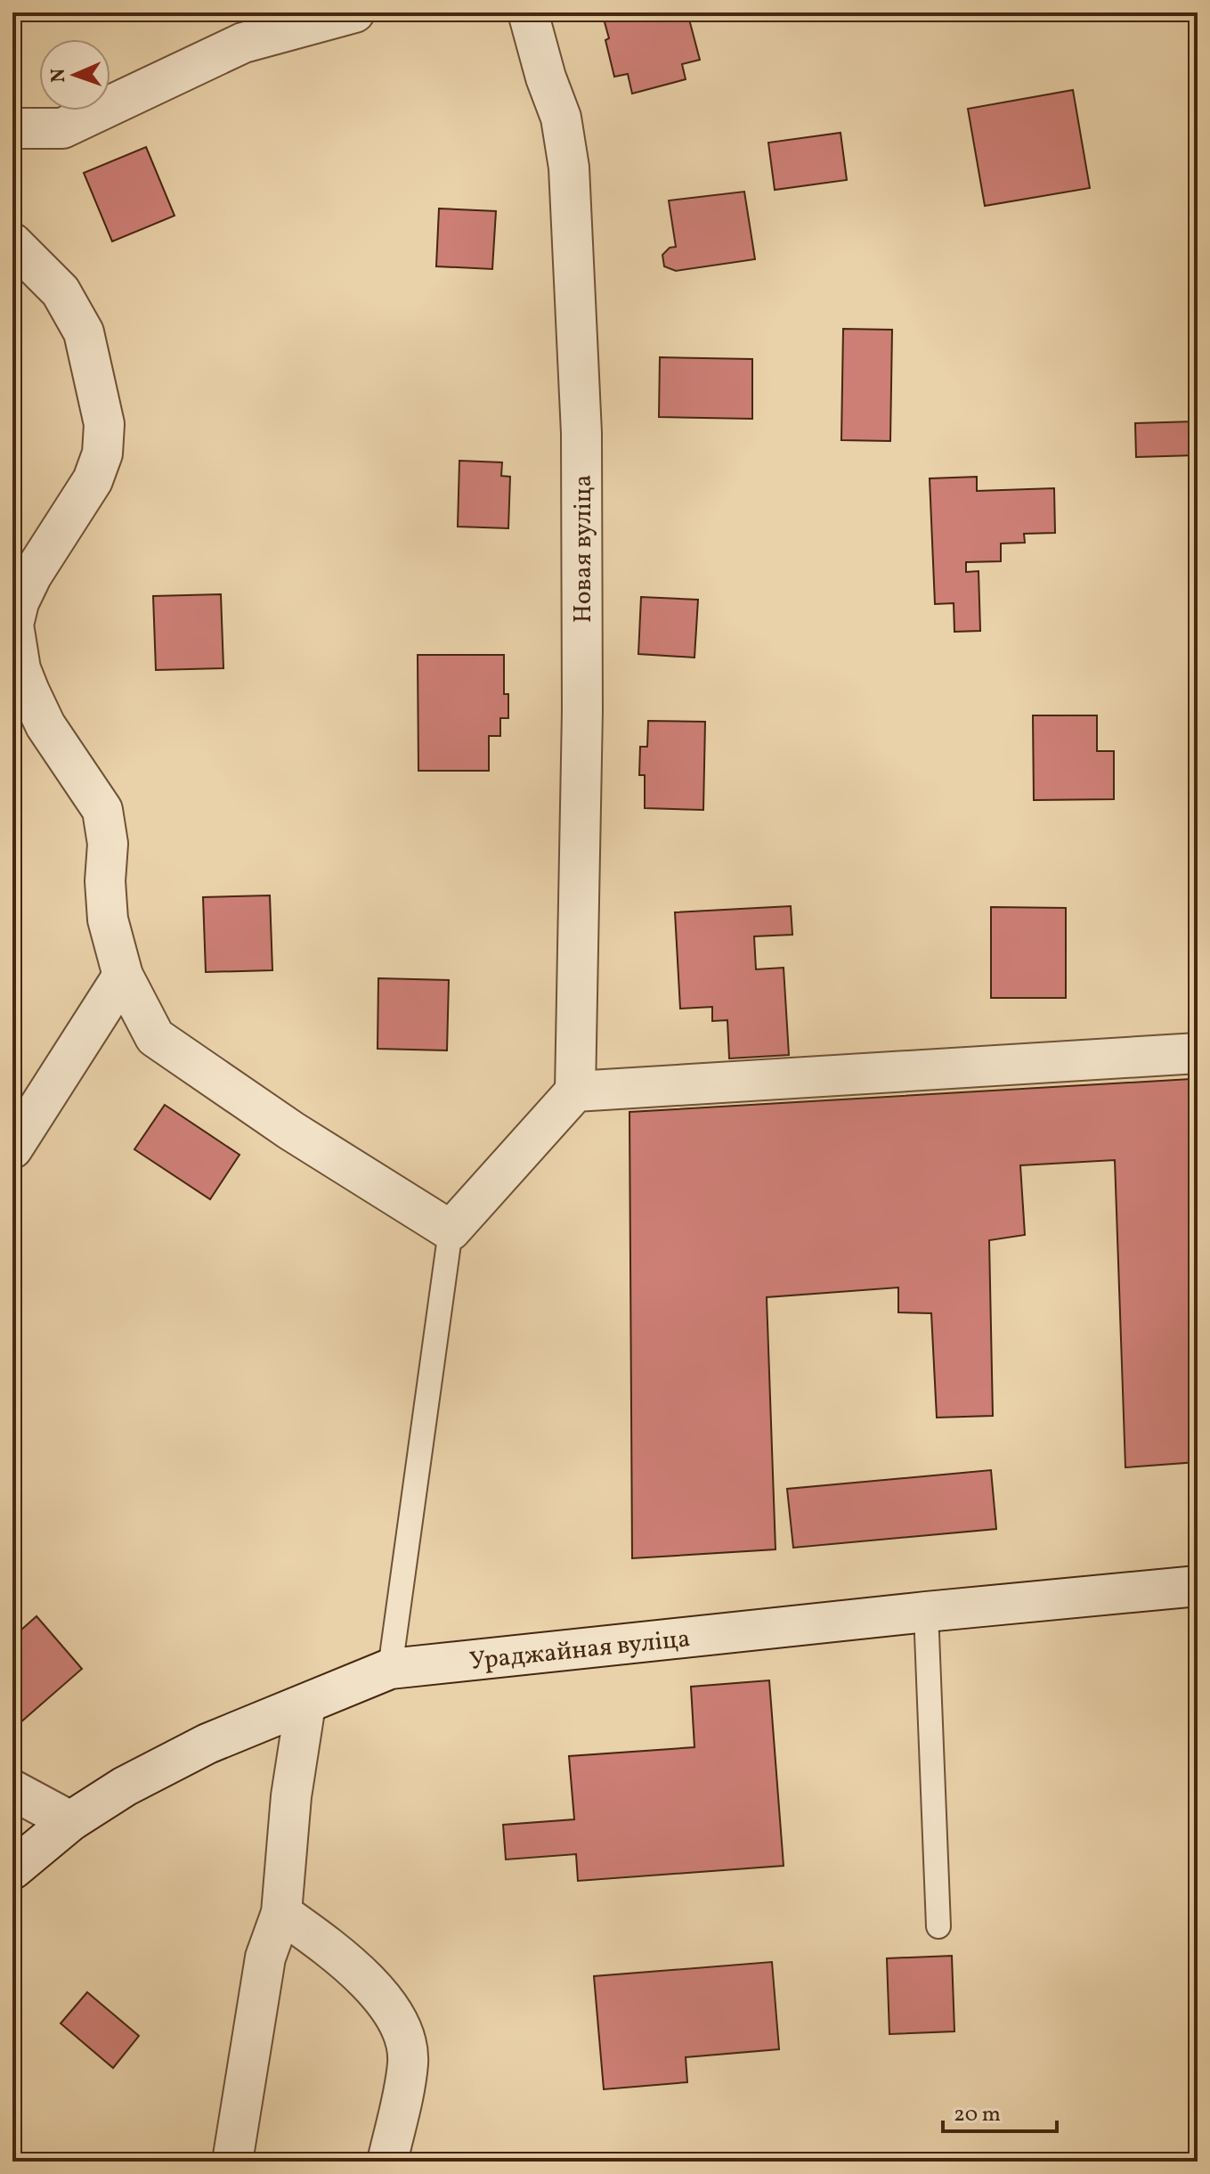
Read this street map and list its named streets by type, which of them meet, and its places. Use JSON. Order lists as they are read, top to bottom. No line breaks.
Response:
{"streets":{"street":["Новая вуліца","Ураджайная вуліца"]},"scale_bar":"20 m","north":"left"}
